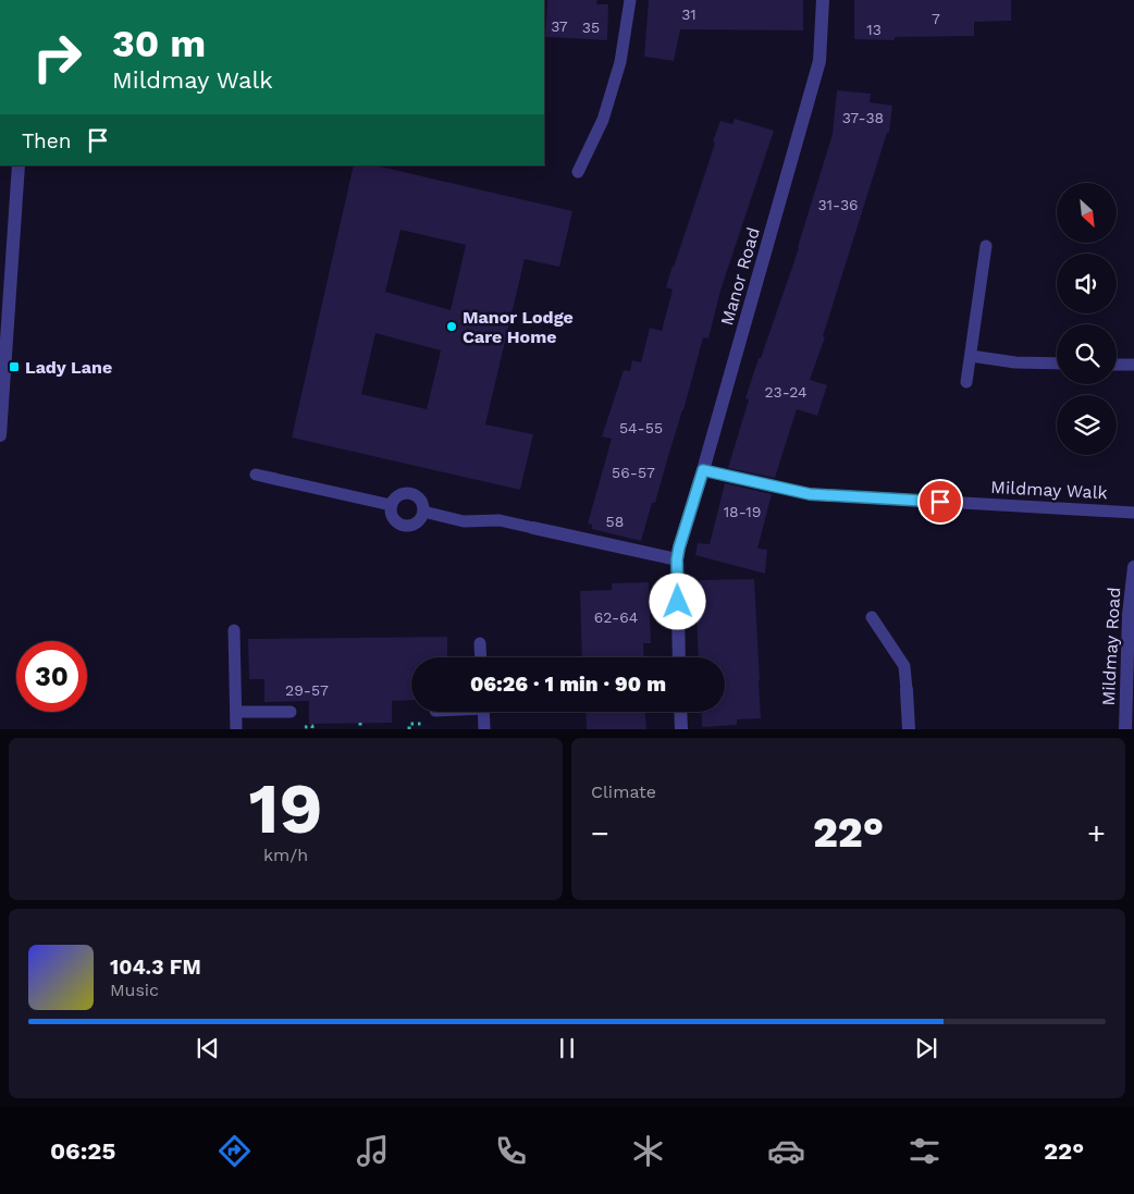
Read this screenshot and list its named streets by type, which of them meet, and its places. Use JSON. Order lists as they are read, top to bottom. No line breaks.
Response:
{"streets":{"street":["Manor Road","Mildmay Road"],"lane":["Mildmay Walk"]},"crossings":[["Manor Road","Mildmay Walk"]],"places":{"other":["Manor Lodge Care Home"],"transit":["Lady Lane"]},"house_numbers":["31","7","37","35","13","37-38","31-36","23-24","54-55","56-57","18-19","58","62-64","29-57"],"north":"bottom right","page":{"turn":["30 m","Mildmay Walk"],"then":"Then","limit":"30","trip":"06:26 · 1 min · 90 m","tile":[["19","km/h"],"Climate"],"heat":["−","22°","+"],"song":["104.3 FM","Music"],"tabs":["06:25","22°"]}}
